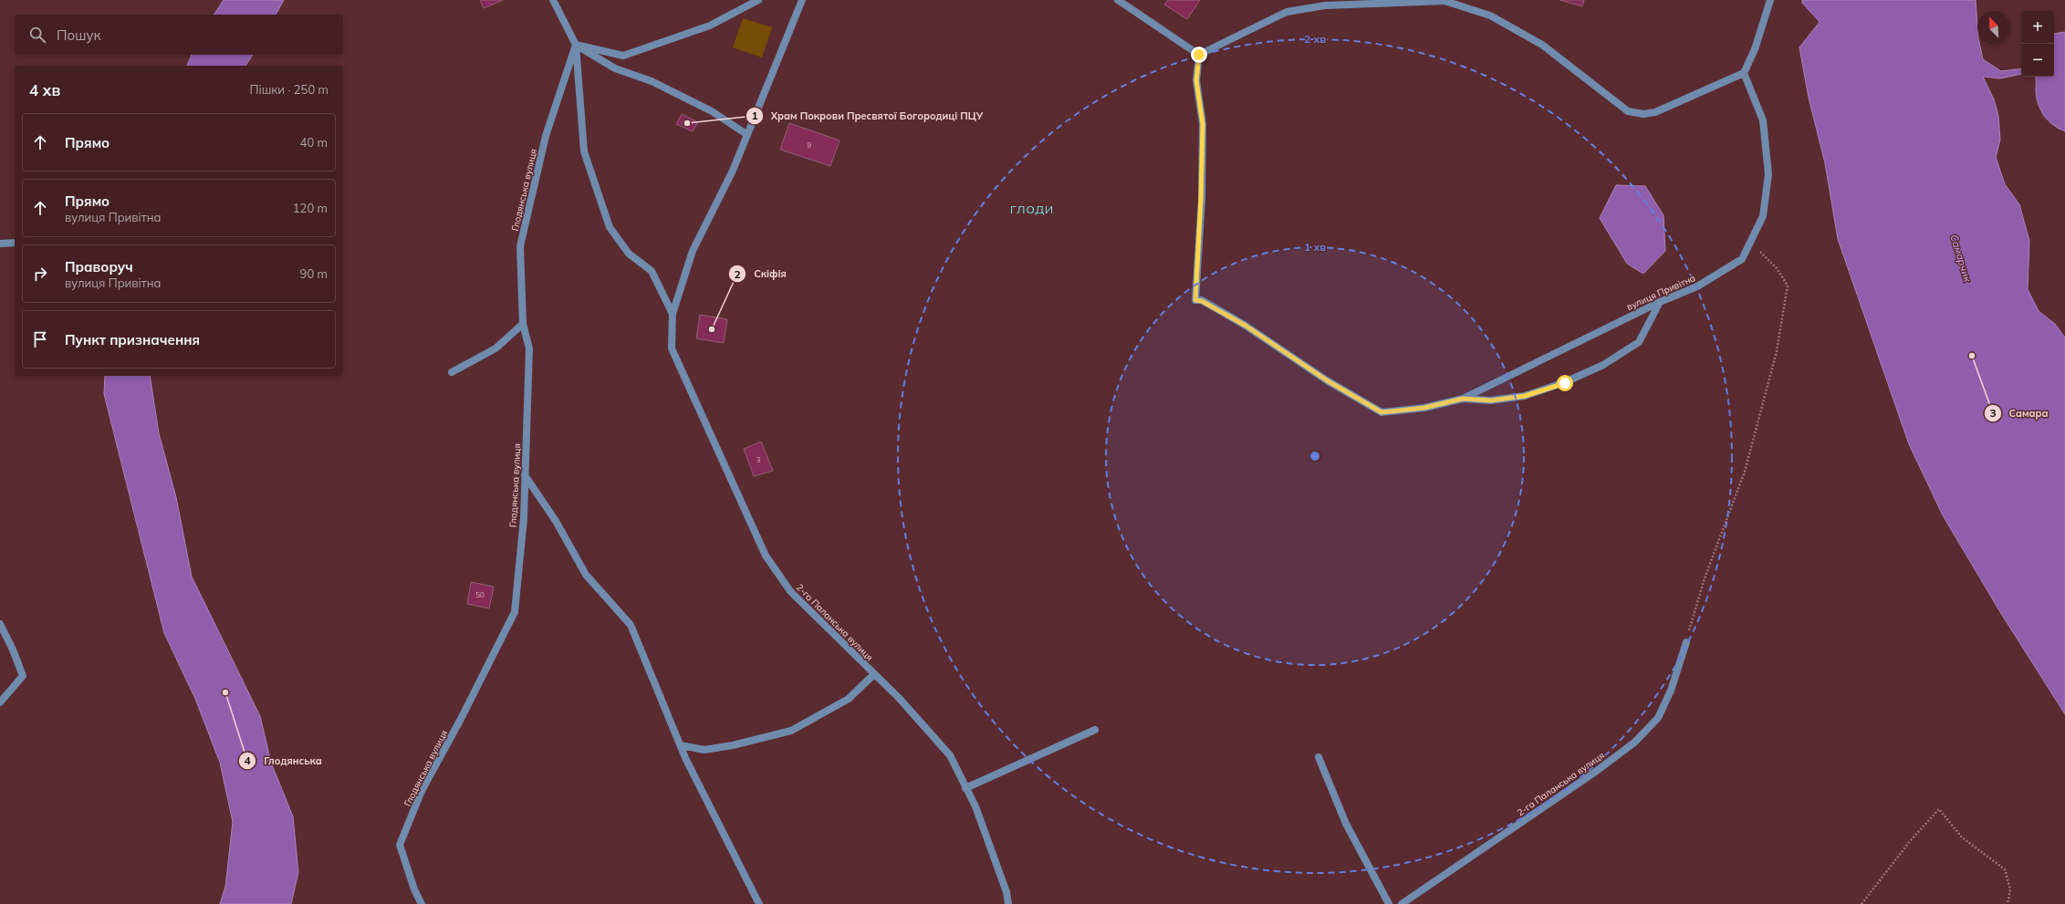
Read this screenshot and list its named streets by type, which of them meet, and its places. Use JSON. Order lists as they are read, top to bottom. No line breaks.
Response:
{"streets":{"street":["Глодянська вулиця","вулиця Привітна","2-га Паланська вулиця"]},"districts":["ГЛОДИ"],"water":["Самарчик"],"places":["Храм Покрови Пресвятої Богородиці ПЦУ","Скіфія","Самара","Глодянська"],"house_numbers":["9","3","50"],"north":"top left","page":{"map_buttons":["+","−"],"search":"Пошук","heading":["4 хв","Пішки · 250 m"],"list":[["Прямо","40 m"],["Прямо","вулиця Привітна","120 m"],["Праворуч","вулиця Привітна","90 m"],"Пункт призначення"]},"rings":["2 хв","1 хв"]}
